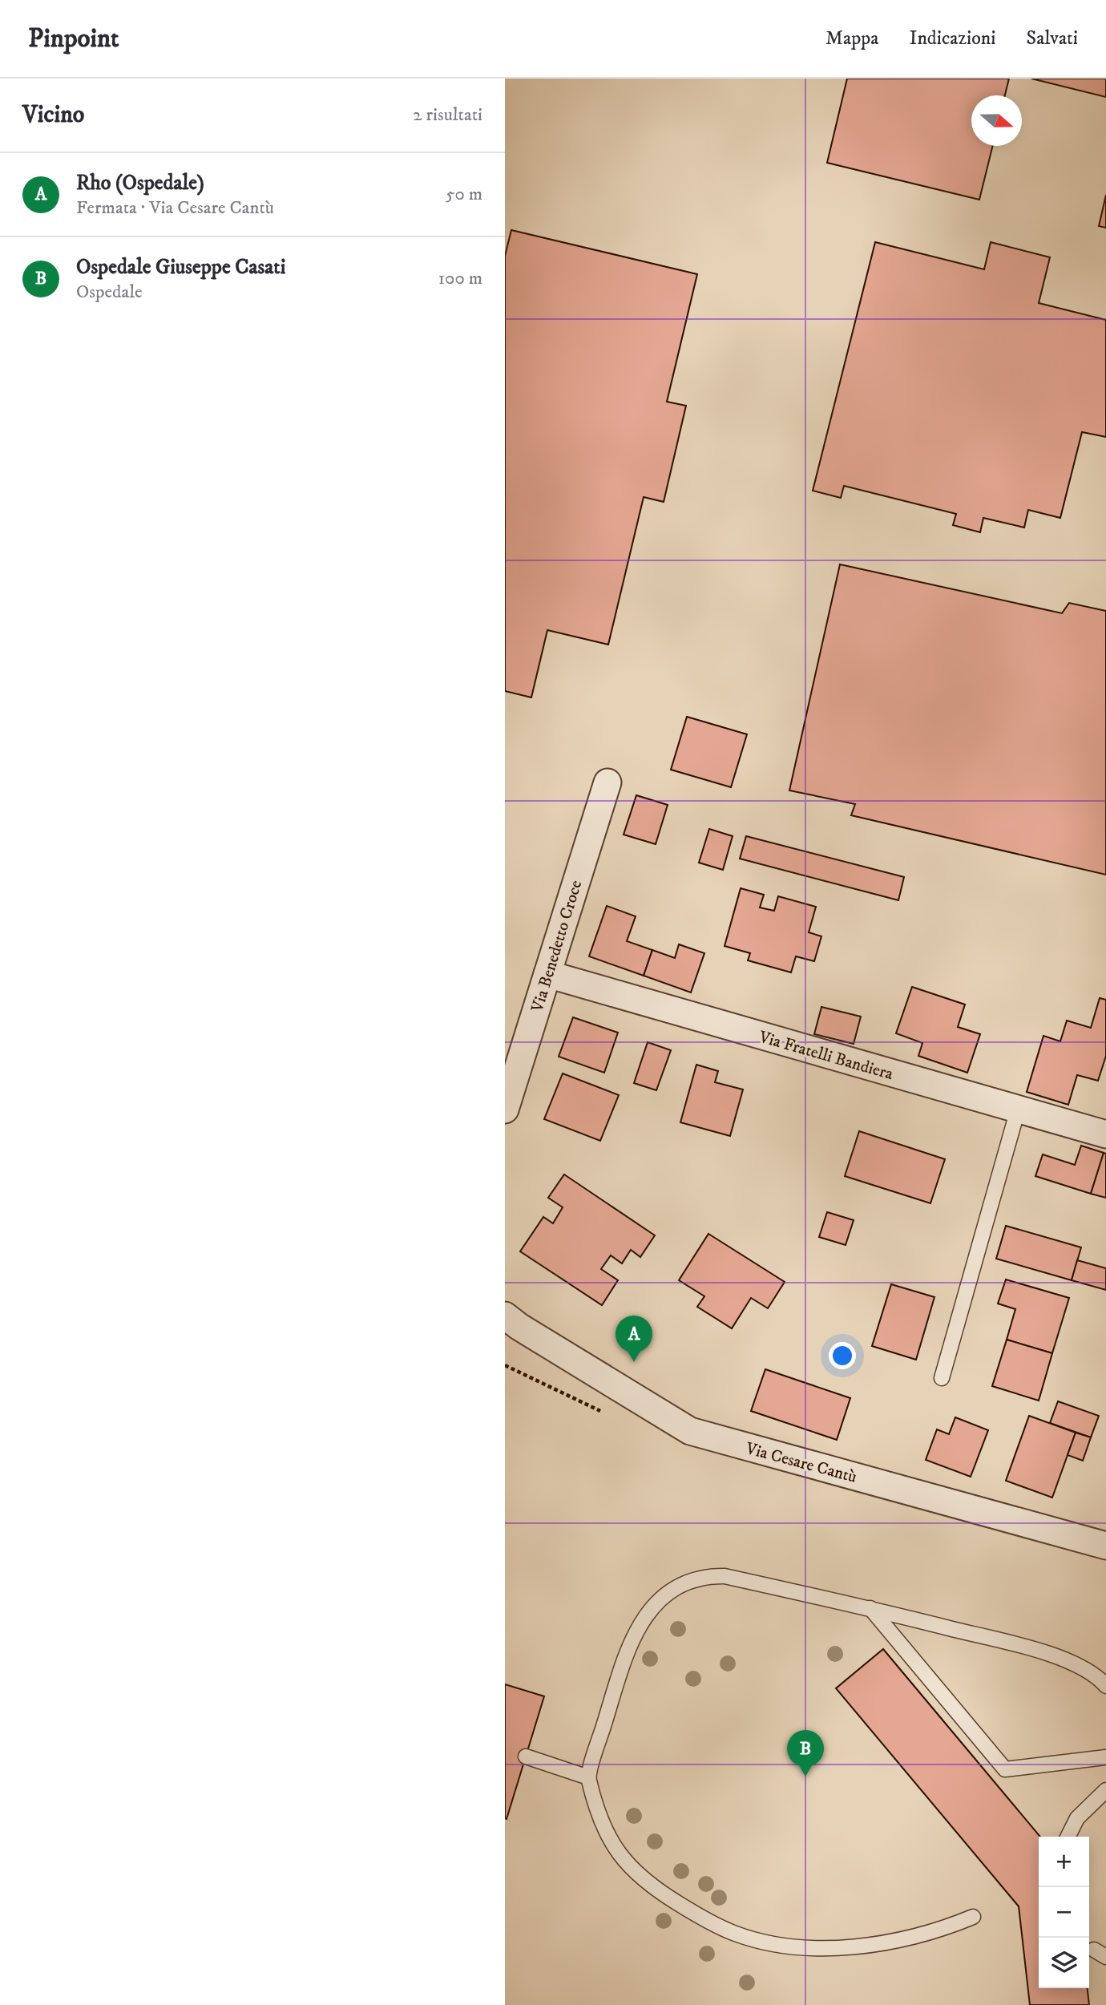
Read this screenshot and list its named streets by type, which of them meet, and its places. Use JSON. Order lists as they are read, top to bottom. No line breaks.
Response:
{"streets":{"street":["Via Benedetto Croce","Via Fratelli Bandiera","Via Cesare Cantù"]},"crossings":[["Via Benedetto Croce","Via Fratelli Bandiera"]],"north":"right","page":{"header":"Pinpoint","nav":["Mappa","Indicazioni","Salvati"],"heading":["Vicino","2 risultati"],"list":[{"mark":"A","name":"Rho (Ospedale)","note":"Fermata · Via Cesare Cantù","value":"50 m"},{"mark":"B","name":"Ospedale Giuseppe Casati","note":"Ospedale","value":"100 m"}],"pins":["A","B"],"map_buttons":["+","−"]}}
